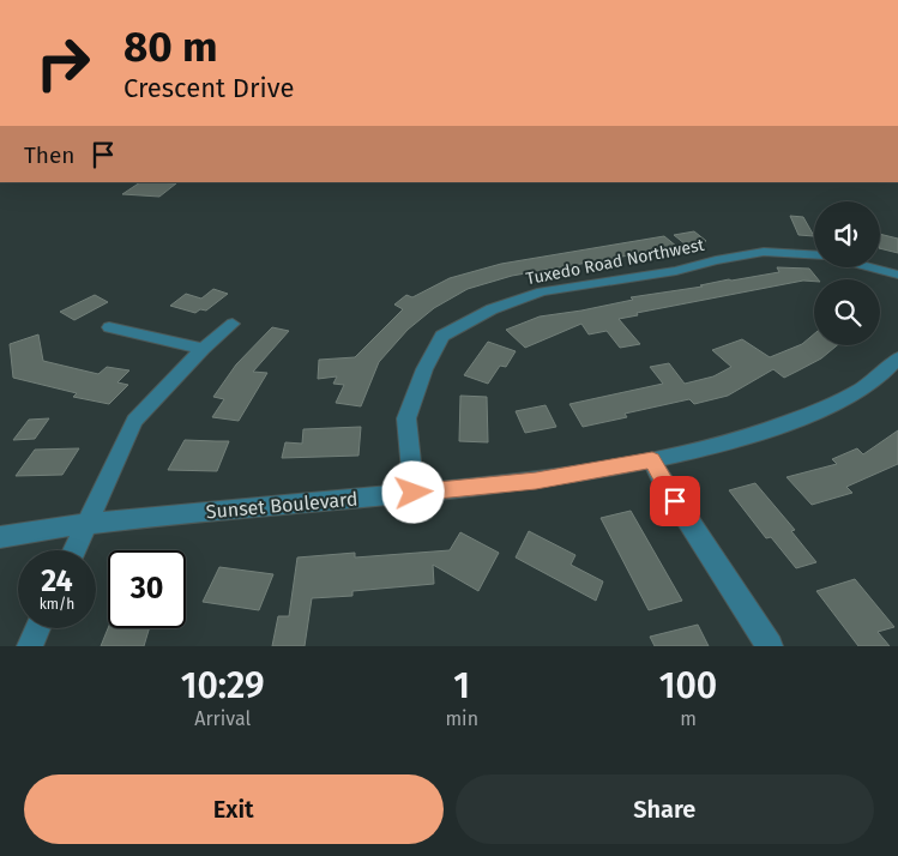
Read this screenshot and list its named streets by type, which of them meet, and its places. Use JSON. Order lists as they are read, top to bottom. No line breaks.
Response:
{"streets":{"street":["Tuxedo Road Northwest","Sunset Boulevard"]},"crossings":[["Tuxedo Road Northwest","Sunset Boulevard"]],"page":{"turn":["80 m","Crescent Drive"],"then":"Then","speed":"24 km/h","limit":"30","eta":["10:29","Arrival","1","min","100","m"],"buttons":["Exit","Share"]}}
